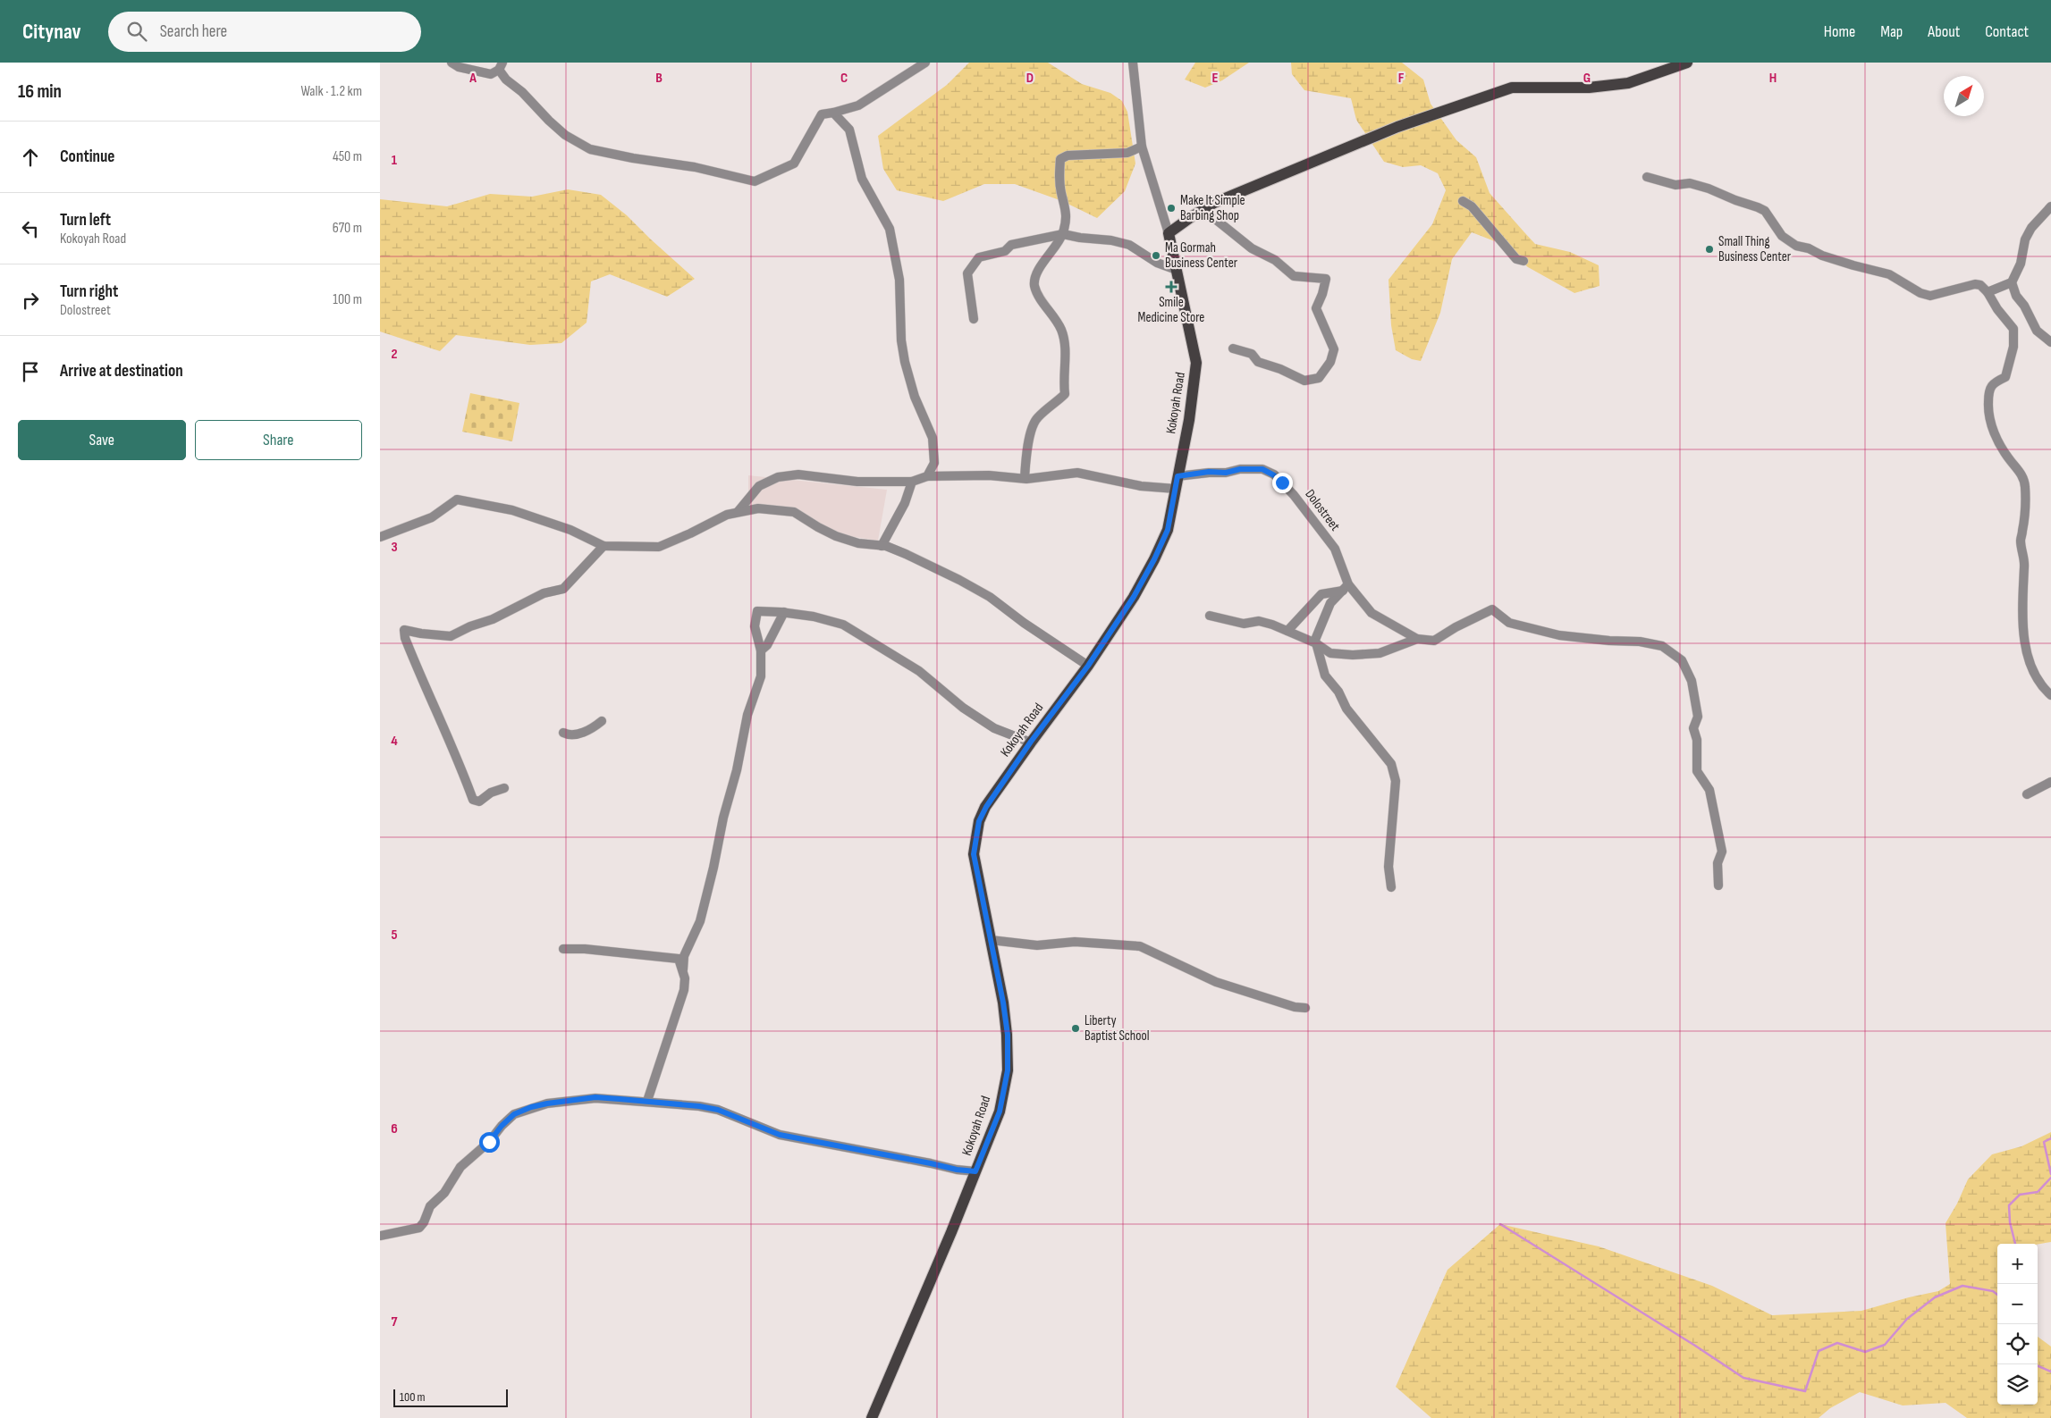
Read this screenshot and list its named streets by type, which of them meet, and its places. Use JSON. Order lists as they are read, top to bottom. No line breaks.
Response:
{"streets":{"main road":["Kokoyah Road"],"street":["Dolostreet"]},"crossings":[["Kokoyah Road","Dolostreet"]],"places":{"other":["Make It Simple Barbing Shop","Small Thing Business Center","Ma Gormah Business Center","Liberty Baptist School"],"health":["Smile Medicine Store"]},"scale_bar":"100 m","north":"top right","page":{"header":"Citynav","search":"Search here","nav":["Home","Map","About","Contact"],"heading":["16 min","Walk · 1.2 km"],"list":[["Continue","450 m"],["Turn left","Kokoyah Road","670 m"],["Turn right","Dolostreet","100 m"],"Arrive at destination"],"buttons":["Save","Share"],"map_buttons":["+","−"],"scale":"100 m"},"grid":{"columns":["A","B","C","D","E","F","G","H"],"rows":["1","2","3","4","5","6","7"]}}
